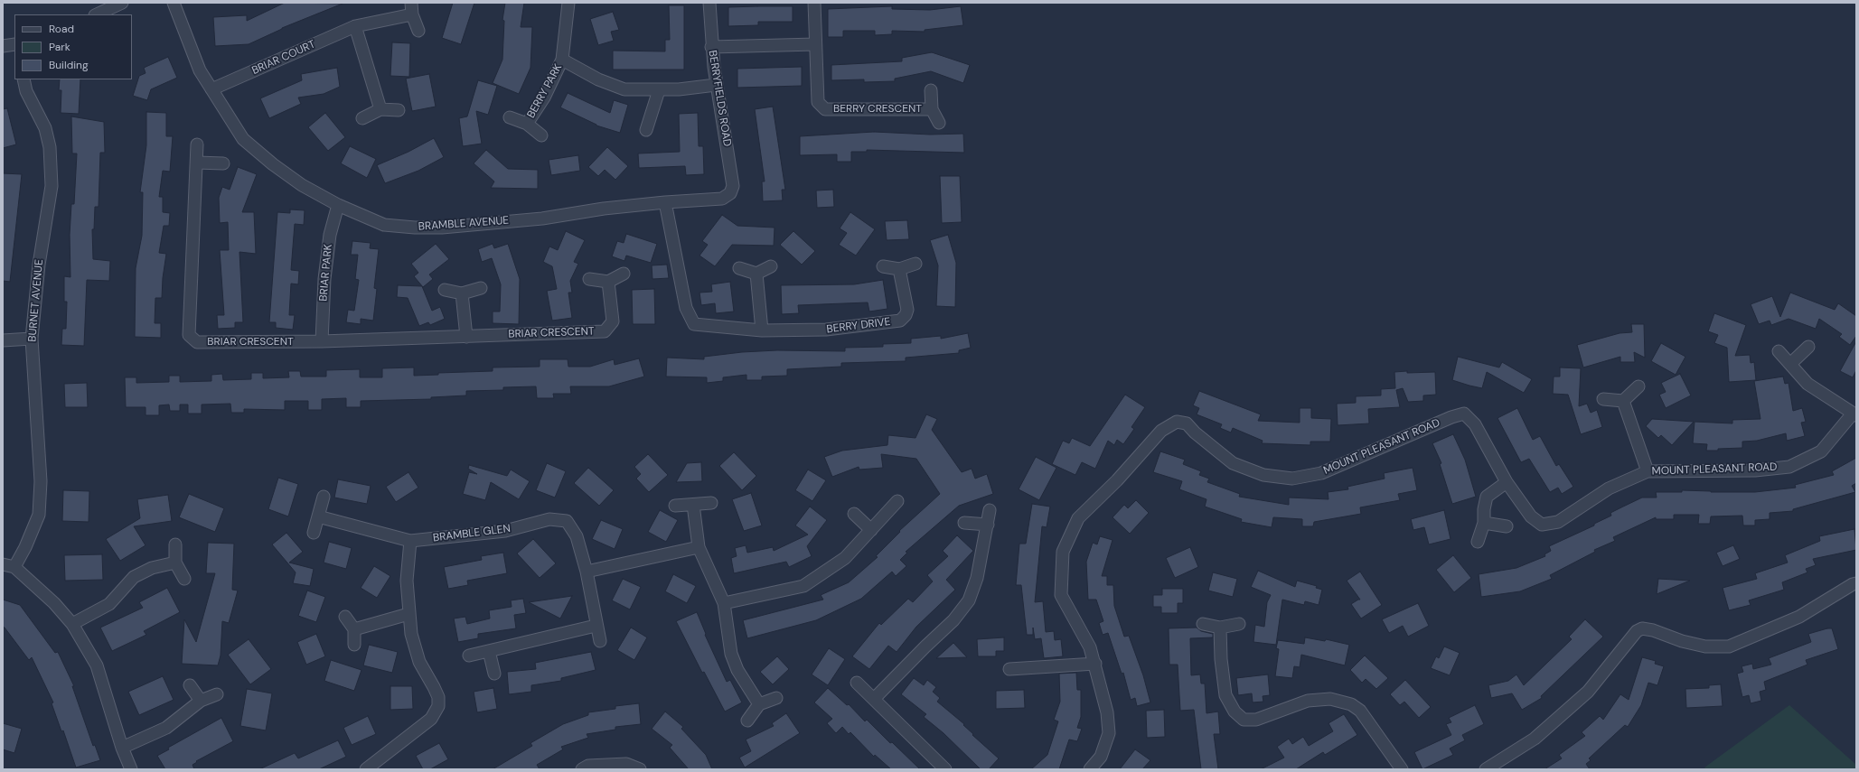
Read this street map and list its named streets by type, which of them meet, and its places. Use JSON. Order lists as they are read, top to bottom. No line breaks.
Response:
{"streets":{"street":["BRIAR COURT","BERRY PARK","BERRYFIELDS ROAD","BERRY CRESCENT","BRAMBLE AVENUE","BRIAR PARK","BURNET AVENUE","BERRY DRIVE","BRIAR CRESCENT","MOUNT PLEASANT ROAD","BRAMBLE GLEN"]},"crossings":[["BRIAR COURT","BRAMBLE AVENUE"],["BERRY PARK","BERRYFIELDS ROAD"],["BERRYFIELDS ROAD","BRAMBLE AVENUE"],["BRAMBLE AVENUE","BRIAR PARK"],["BRAMBLE AVENUE","BERRY DRIVE"],["BRIAR PARK","BRIAR CRESCENT"]],"legend":["Road","Park","Building"]}
